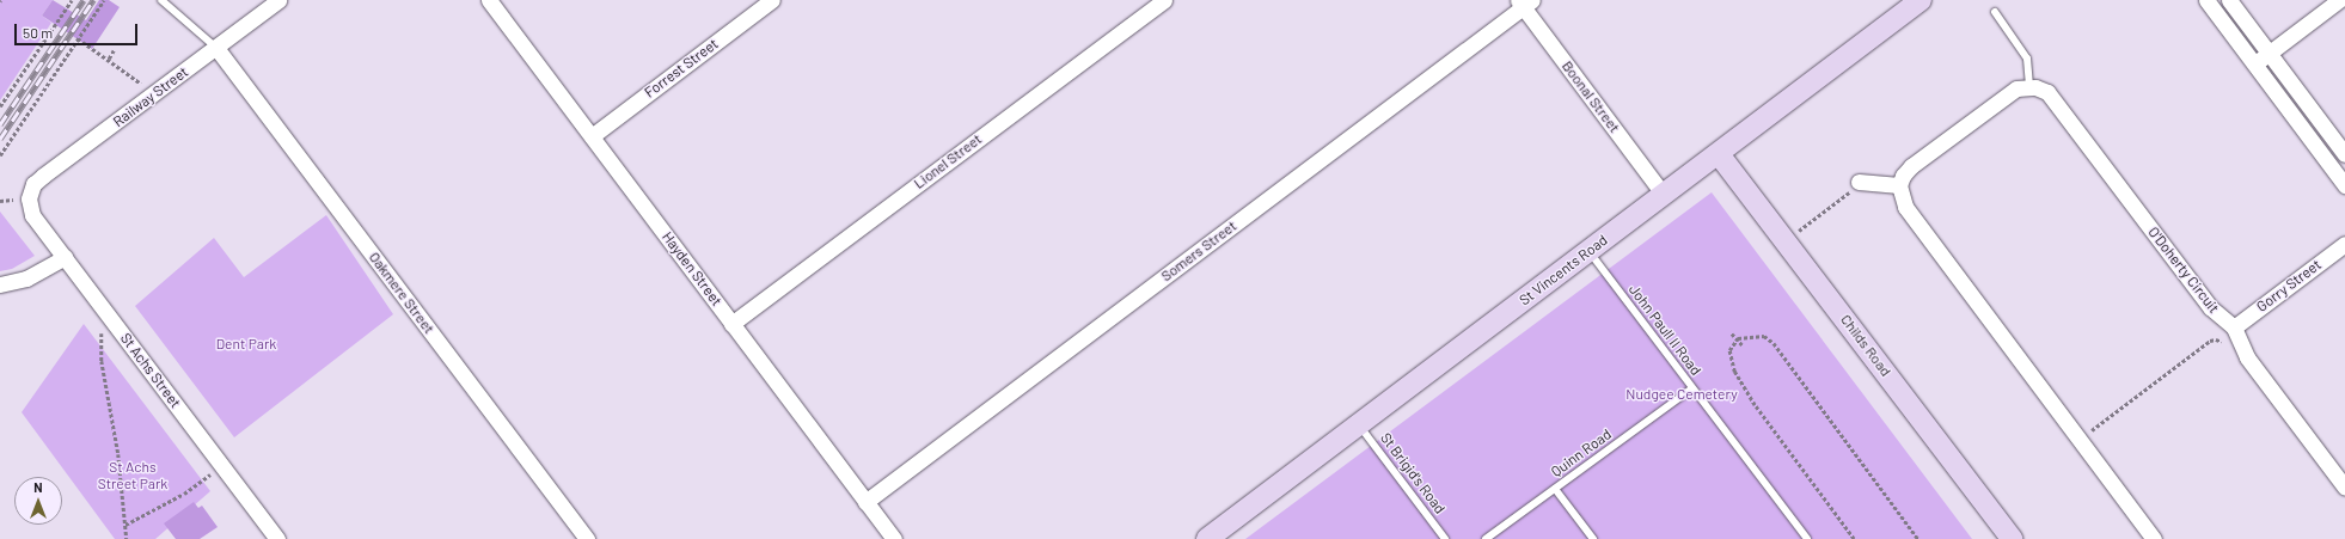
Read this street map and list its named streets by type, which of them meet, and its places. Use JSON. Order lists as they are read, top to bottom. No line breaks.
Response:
{"streets":{"main road":["St Vincents Road","Childs Road"],"street":["Forrest Street","Railway Street","Boonal Street","Lionel Street","Somers Street","Hayden Street","O'Doherty Circuit","Gorry Street","Oakmere Street","St Achs Street"],"lane":["John Paull II Road","Quinn Road","St Brigid's Road"]},"crossings":[["Forrest Street","Hayden Street"],["Railway Street","Oakmere Street"],["Railway Street","St Achs Street"],["Boonal Street","Somers Street"],["Boonal Street","St Vincents Road"],["Lionel Street","Hayden Street"],["Somers Street","Hayden Street"],["St Vincents Road","John Paull II Road"],["St Vincents Road","Childs Road"],["St Vincents Road","St Brigid's Road"],["O'Doherty Circuit","Gorry Street"],["John Paull II Road","Quinn Road"]],"parks":["Dent Park","Nudgee Cemetery","St Achs Street Park"],"scale_bar":"50 m","north":"top"}
